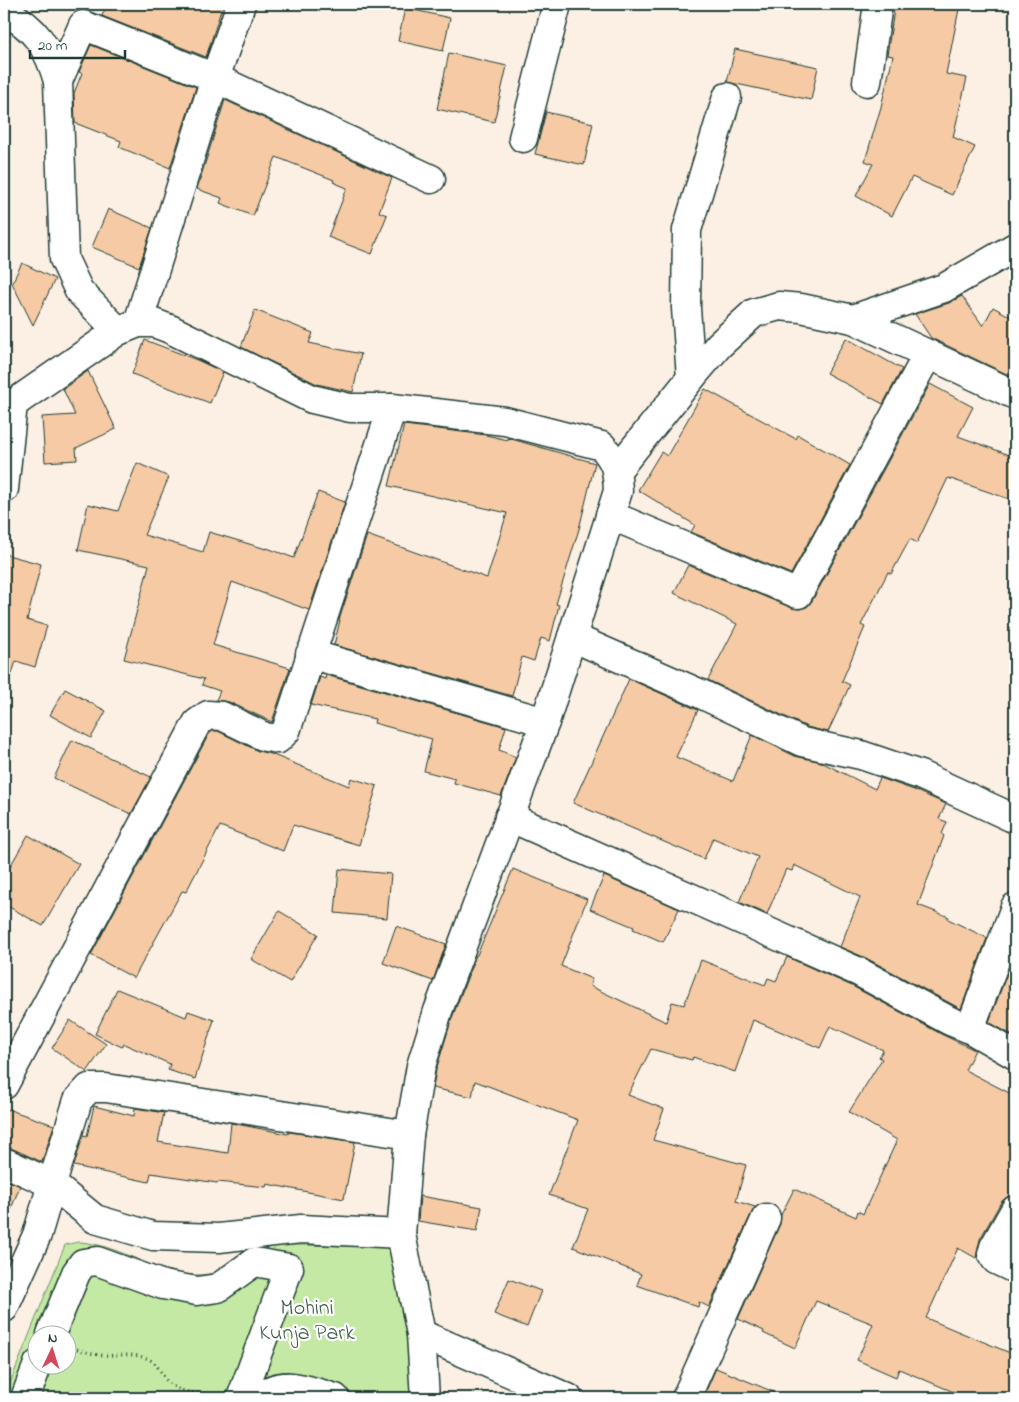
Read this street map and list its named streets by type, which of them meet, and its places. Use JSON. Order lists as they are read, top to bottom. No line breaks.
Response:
{"parks":["Mohini Kunja Park"],"scale_bar":"20 m","north":"top"}
